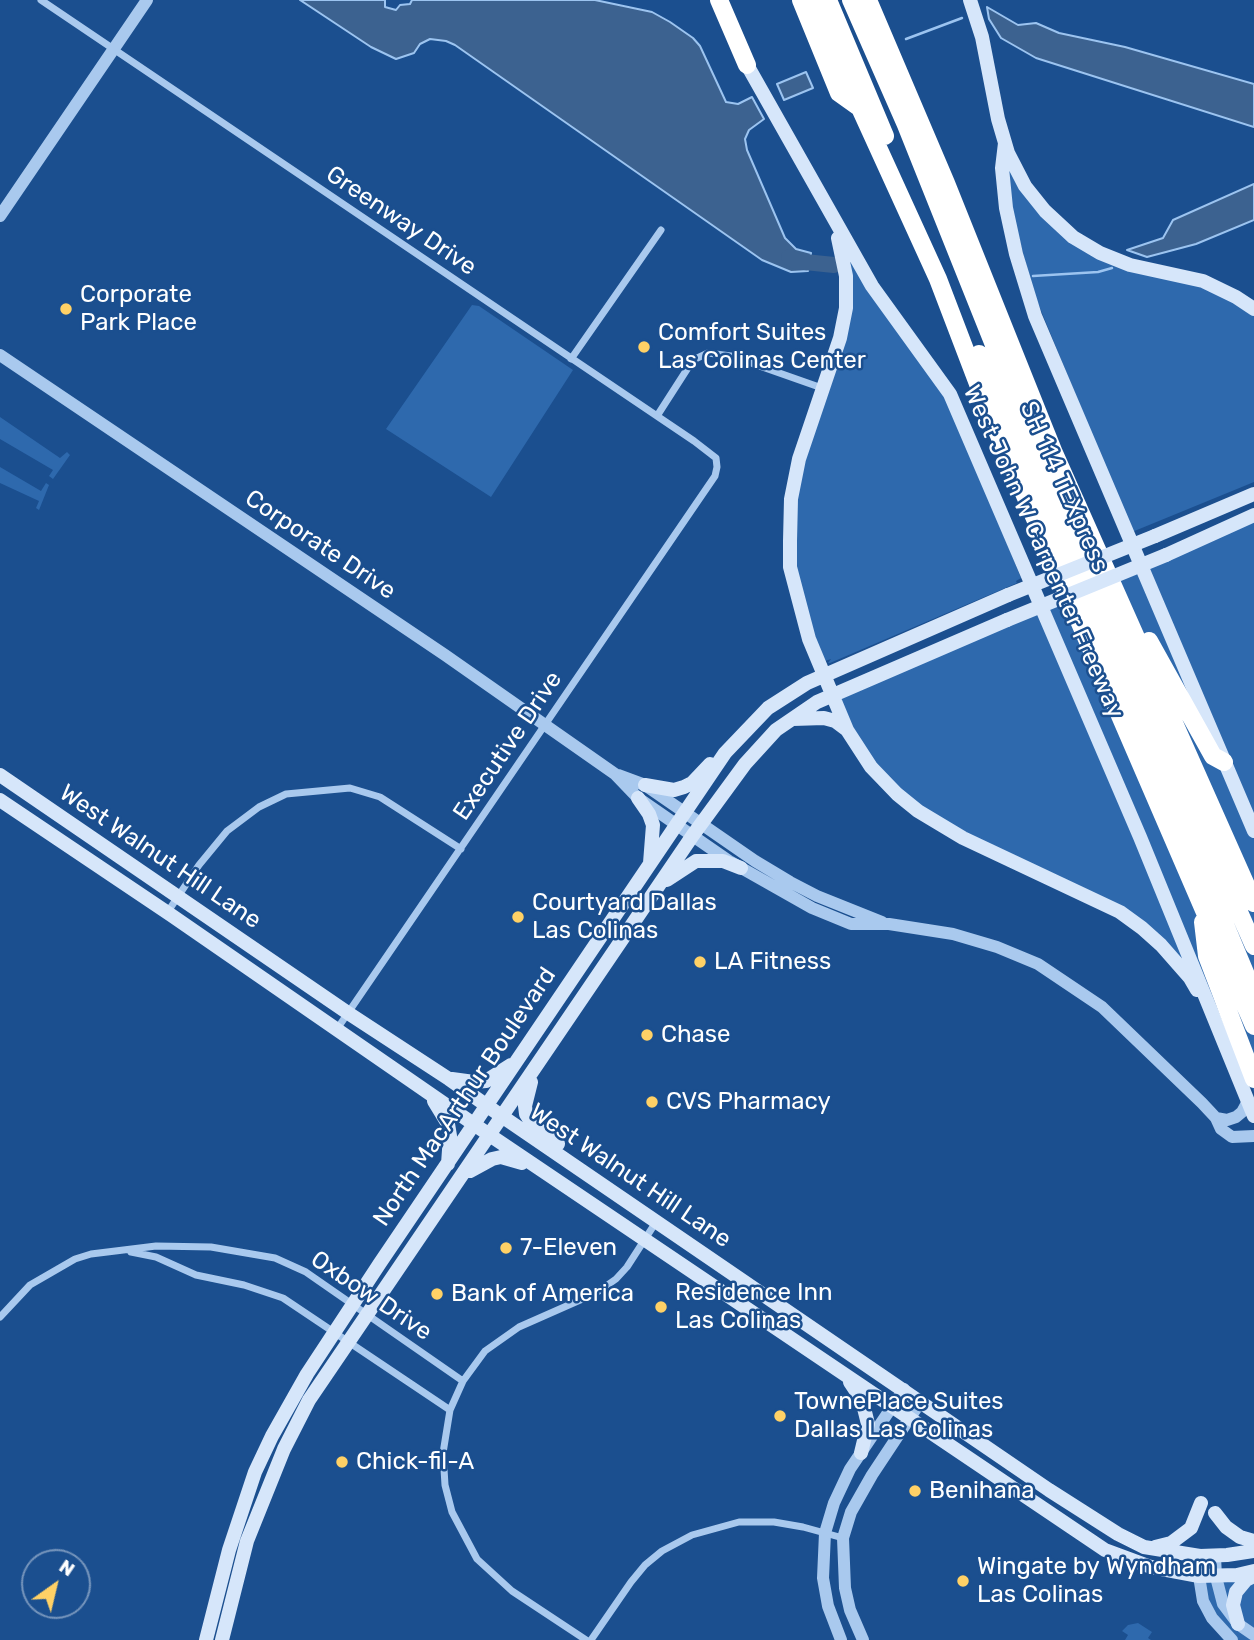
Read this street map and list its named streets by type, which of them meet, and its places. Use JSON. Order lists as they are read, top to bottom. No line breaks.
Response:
{"streets":{"highway":["SH 114 TEXpress","West John W Carpenter Freeway"],"main road":["West Walnut Hill Lane","North MacArthur Boulevard"],"street":["Greenway Drive","Corporate Drive","Executive Drive","Oxbow Drive"]},"crossings":[["Greenway Drive","Executive Drive"],["Corporate Drive","Executive Drive"],["Corporate Drive","North MacArthur Boulevard"],["Executive Drive","West Walnut Hill Lane"],["West Walnut Hill Lane","North MacArthur Boulevard"],["North MacArthur Boulevard","Oxbow Drive"]],"places":["Corporate Park Place","Comfort Suites Las Colinas Center","Courtyard Dallas Las Colinas","LA Fitness","Chase","CVS Pharmacy","7-Eleven","Bank of America","Residence Inn Las Colinas","TownePlace Suites Dallas Las Colinas","Chick-fil-A","Benihana","Wingate by Wyndham Las Colinas"],"north":"top right"}
